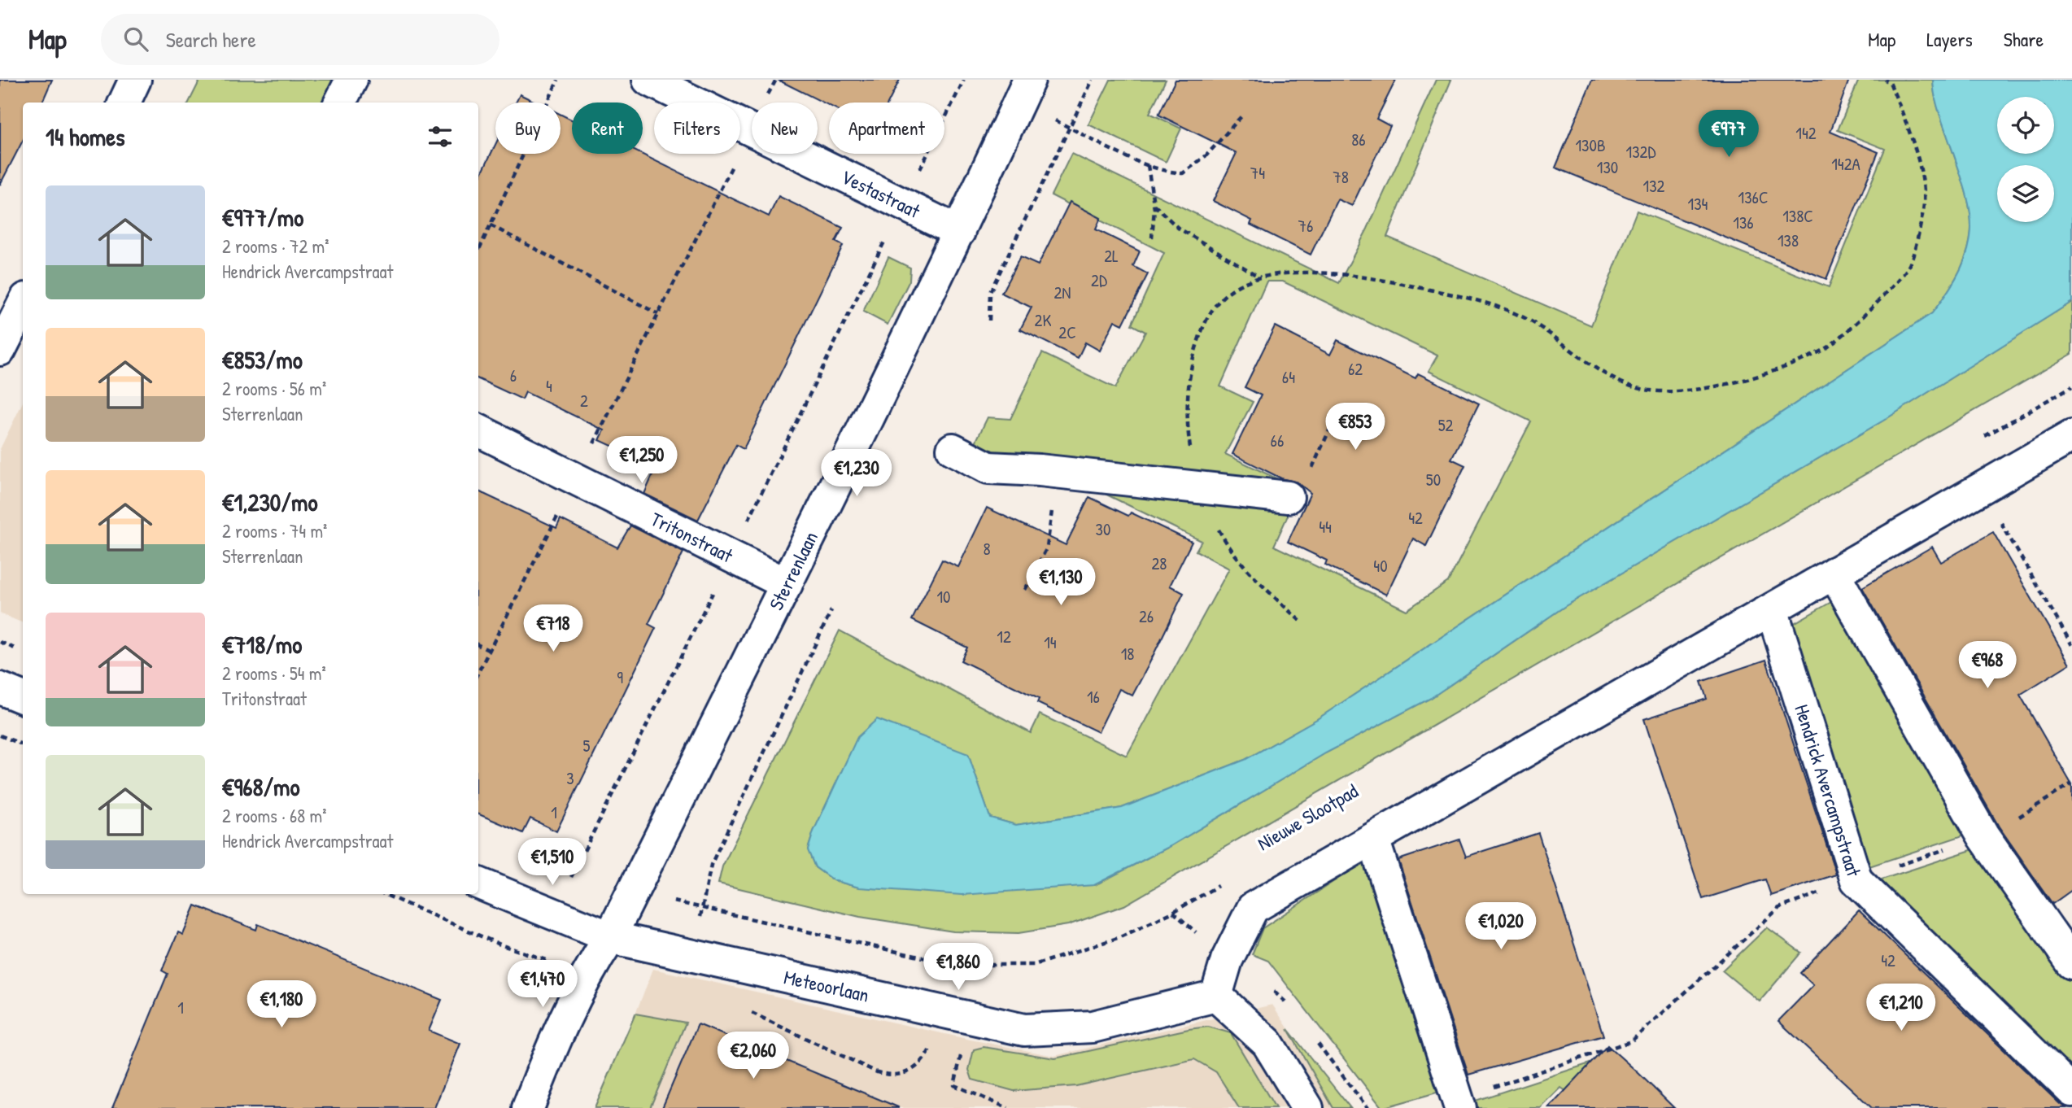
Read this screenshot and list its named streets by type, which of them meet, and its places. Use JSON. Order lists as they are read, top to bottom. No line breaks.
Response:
{"streets":{"street":["Vestastraat","Tritonstraat","Sterrenlaan","Hendrick Avercampstraat","Meteoorlaan"]},"crossings":[["Vestastraat","Sterrenlaan"],["Tritonstraat","Sterrenlaan"],["Sterrenlaan","Meteoorlaan"]],"house_numbers":["142","86","130B","132D","142A","130","74","78","132","136C","134","138C","136","76","138","2L","2D","2N","2K","2C","62","6","64","4","2","52","66","50","42","44","30","8","28","40","10","26","12","14","18","9","16","5","3","1","42","1"],"page":{"header":"Map","search":"Search here","nav":["Map","Layers","Share"],"chip":["Buy","Rent","Filters","New","Apartment"],"heading":"14 homes","price":["€977","€853","€1,250","€1,230","€1,130","€718","€968","€1,510","€1,020","€1,860","€1,470","€1,180","€1,210","€2,060"],"list":[{"name":"€977/mo","note":"2 rooms · 72 m² · Hendrick Avercampstraat"},{"name":"€853/mo","note":"2 rooms · 56 m² · Sterrenlaan"},{"name":"€1,230/mo","note":"2 rooms · 74 m² · Sterrenlaan"},{"name":"€718/mo","note":"2 rooms · 54 m² · Tritonstraat"},{"name":"€968/mo","note":"2 rooms · 68 m² · Hendrick Avercampstraat"}]}}
